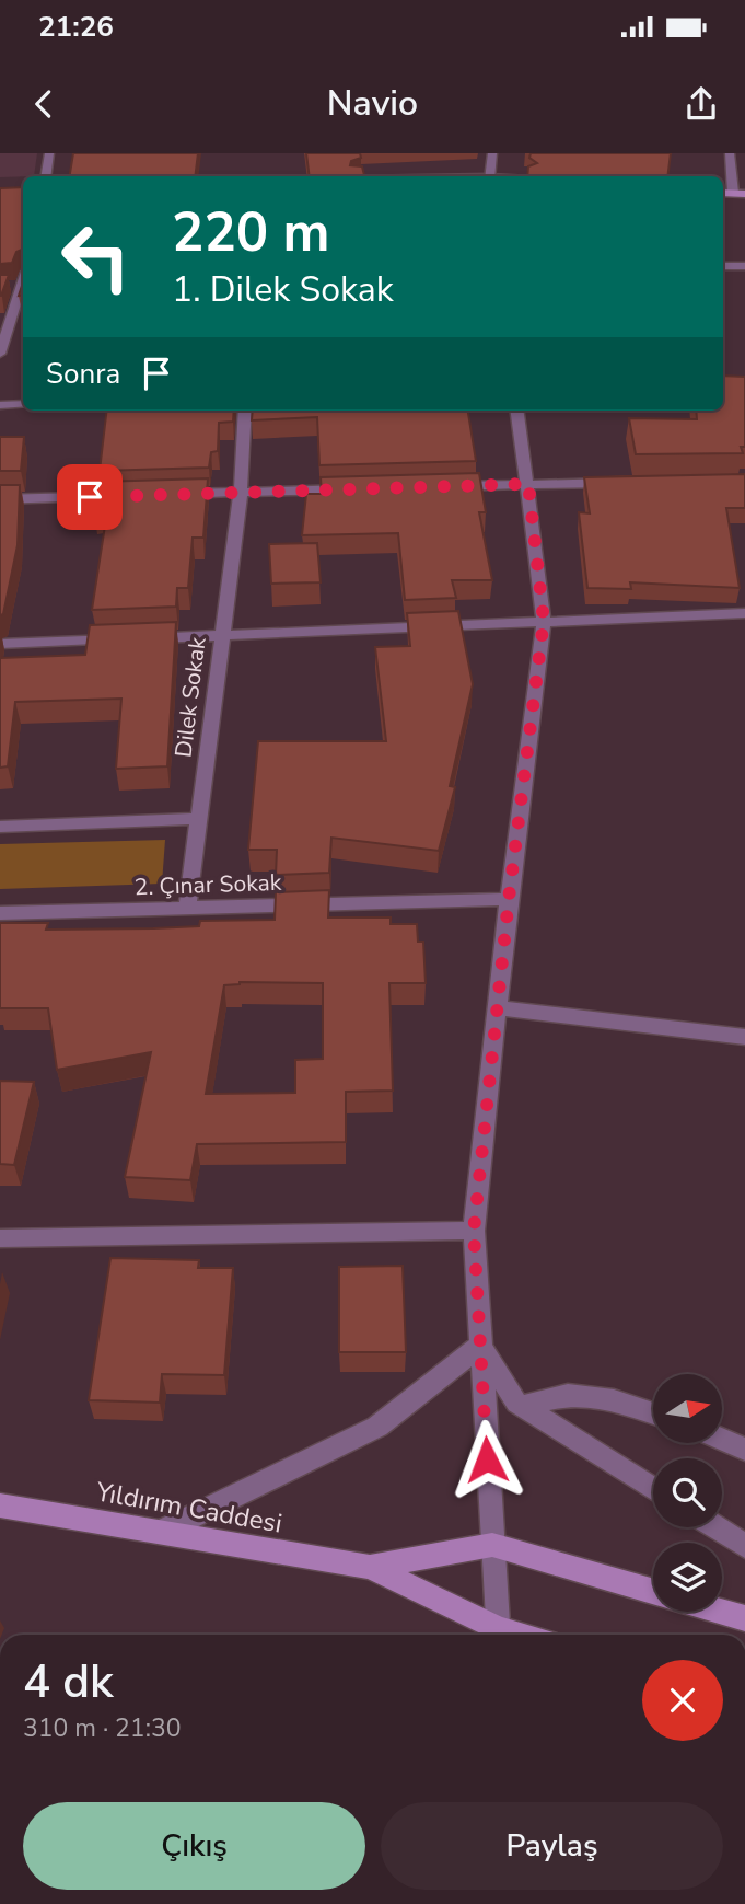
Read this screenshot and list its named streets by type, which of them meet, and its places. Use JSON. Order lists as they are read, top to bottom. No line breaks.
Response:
{"streets":{"main road":["Yıldırım Caddesi"],"street":["Dilek Sokak","2. Çınar Sokak"]},"crossings":[["Dilek Sokak","2. Çınar Sokak"]],"north":"right","page":{"status":"21:26","header":"Navio","turn":["220 m","1. Dilek Sokak"],"then":"Sonra","heading":["4 dk","310 m · 21:30"],"buttons":["Çıkış","Paylaş"]}}
